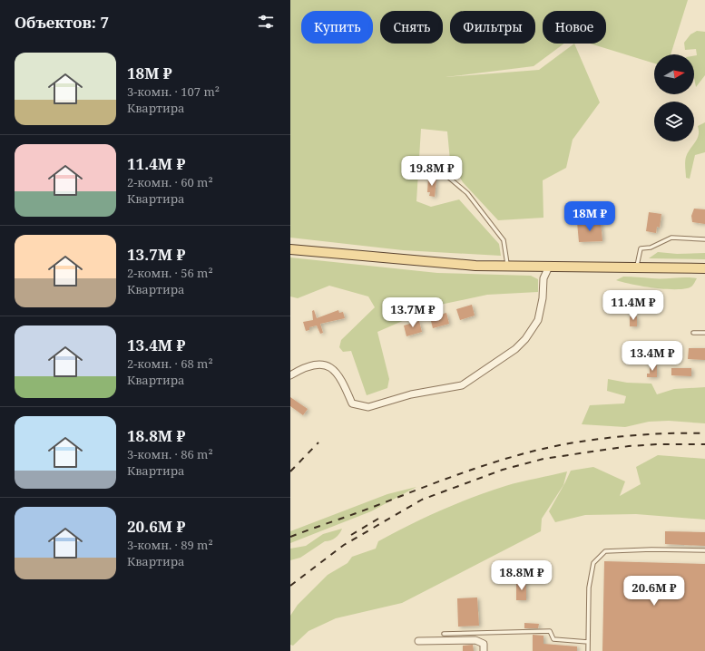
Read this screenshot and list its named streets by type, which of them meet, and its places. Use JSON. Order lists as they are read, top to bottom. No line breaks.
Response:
{"north":"right","page":{"heading":"Объектов: 7","chip":["Купить","Снять","Фильтры","Новое"],"list":[{"name":"18M ₽","note":"3-комн. · 107 m² · Квартира"},{"name":"11.4M ₽","note":"2-комн. · 60 m² · Квартира"},{"name":"13.7M ₽","note":"2-комн. · 56 m² · Квартира"},{"name":"13.4M ₽","note":"2-комн. · 68 m² · Квартира"},{"name":"18.8M ₽","note":"3-комн. · 86 m² · Квартира"},{"name":"20.6M ₽","note":"3-комн. · 89 m² · Квартира"}],"price":["19.8M ₽","18M ₽","11.4M ₽","13.7M ₽","13.4M ₽","18.8M ₽","20.6M ₽"]}}
